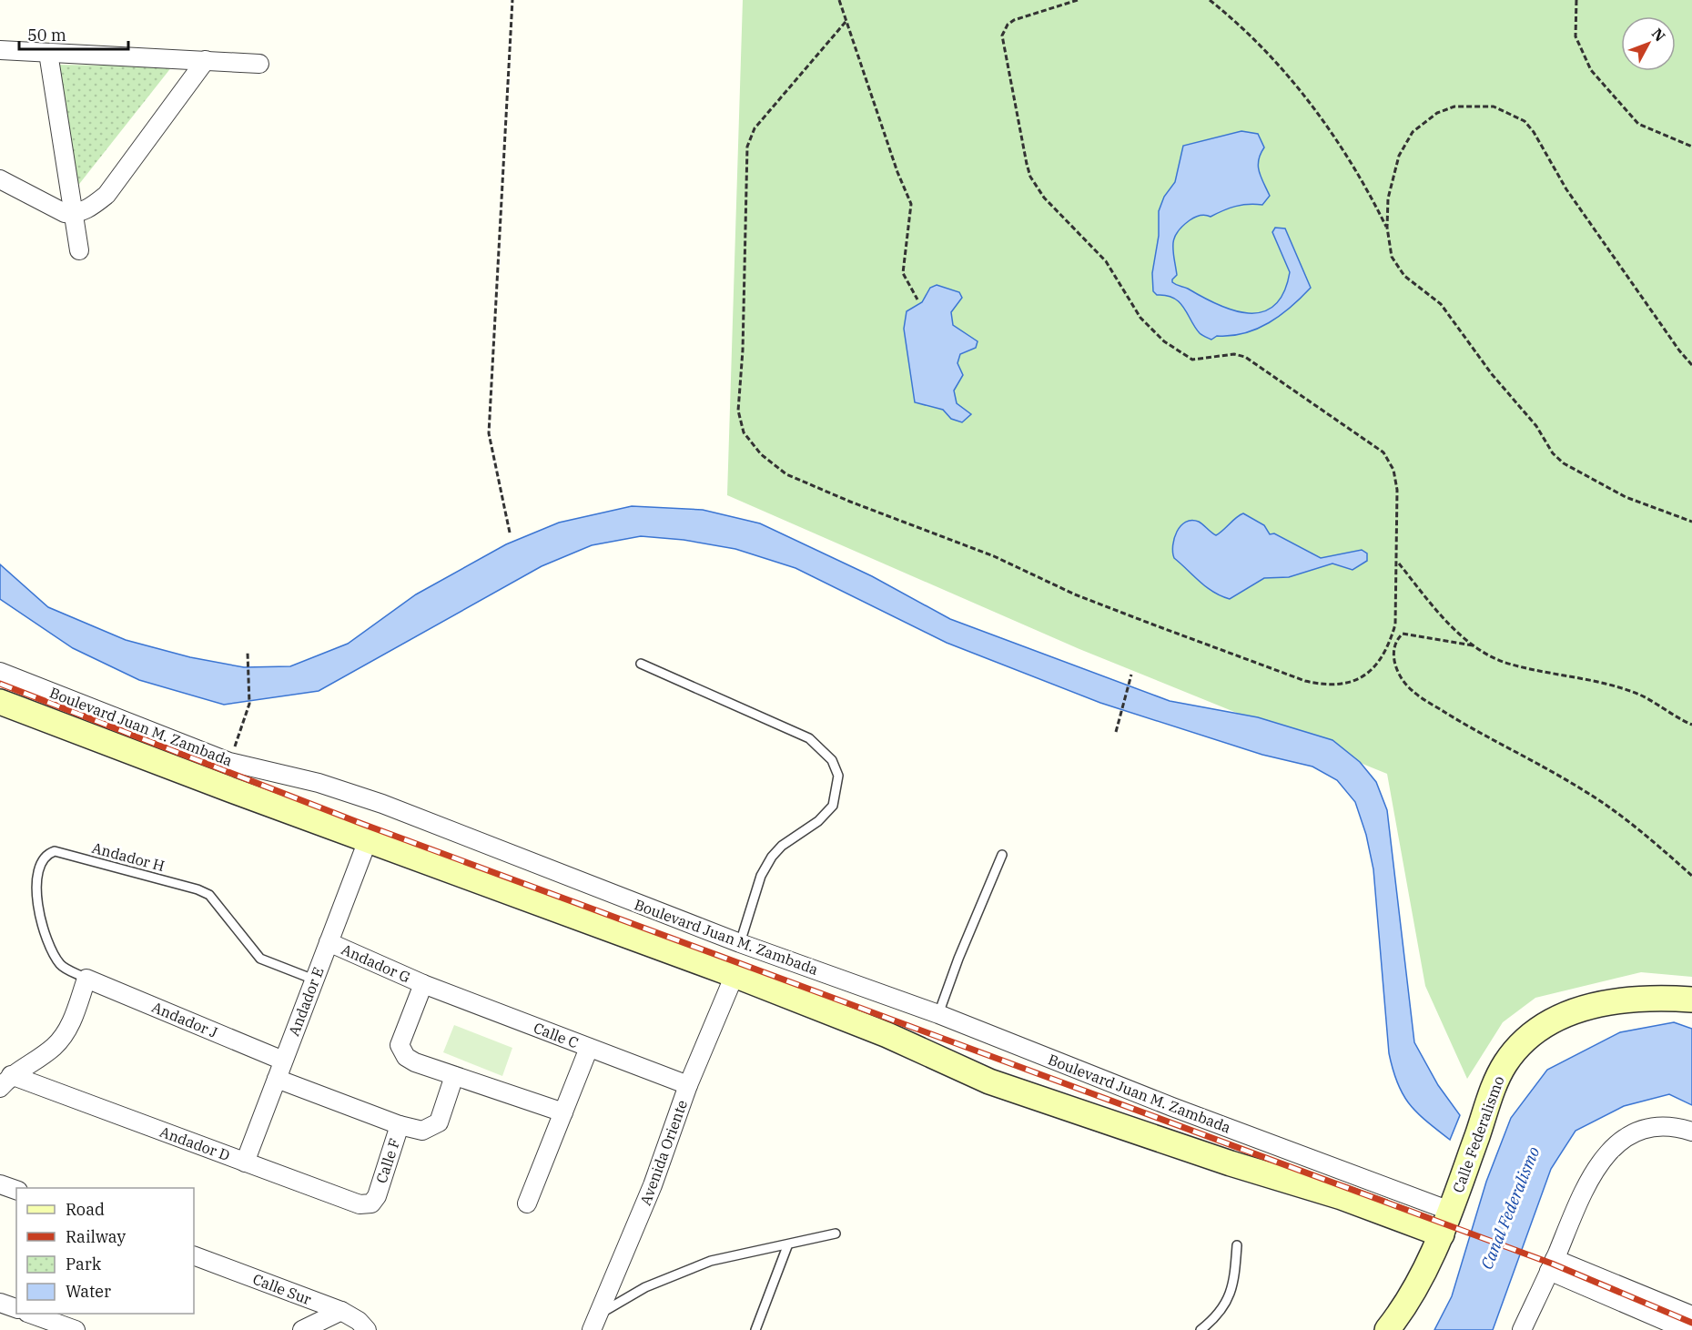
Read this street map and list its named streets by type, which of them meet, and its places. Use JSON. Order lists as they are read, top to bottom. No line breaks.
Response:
{"streets":{"street":["Boulevard Juan M. Zambada","Andador G","Andador E","Andador J","Calle C","Calle Federalismo","Andador D","Avenida Oriente","Calle F","Calle Sur"],"lane":["Andador H"]},"crossings":[["Boulevard Juan M. Zambada","Andador E"],["Boulevard Juan M. Zambada","Calle Federalismo"],["Boulevard Juan M. Zambada","Avenida Oriente"],["Andador H","Andador E"],["Andador H","Andador J"],["Andador G","Andador E"],["Andador G","Calle C"],["Andador E","Andador J"],["Andador E","Andador D"],["Calle C","Avenida Oriente"],["Andador D","Calle F"]],"water":["Canal Federalismo"],"legend":["Road","Railway","Park","Water"],"scale_bar":"50 m","north":"top right"}
